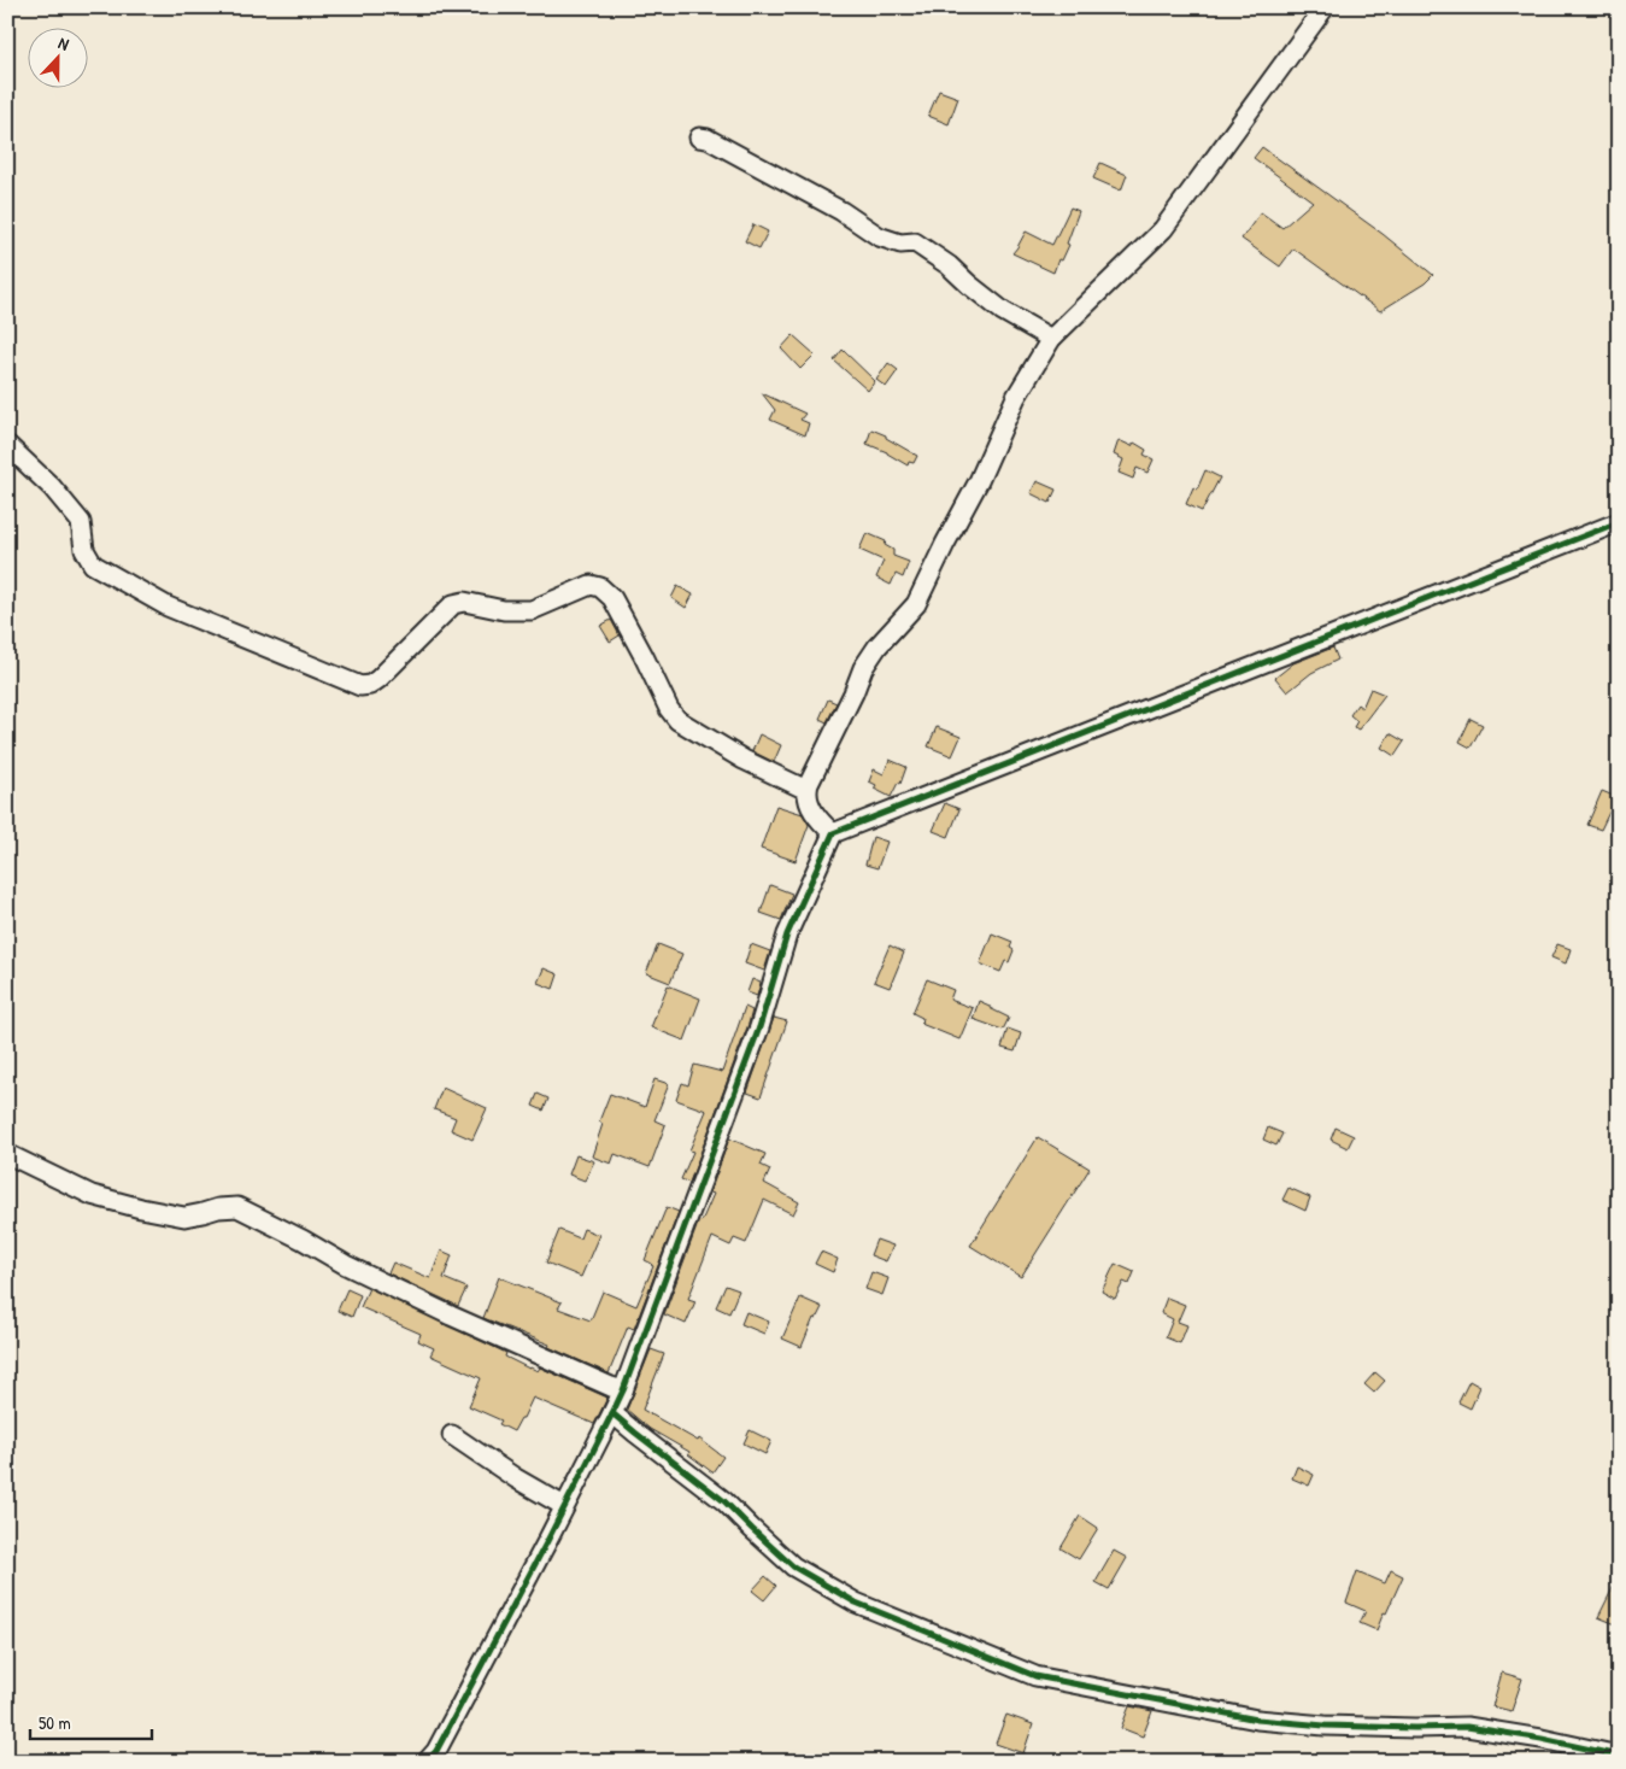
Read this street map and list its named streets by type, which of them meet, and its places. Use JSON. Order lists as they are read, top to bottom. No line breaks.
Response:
{"scale_bar":"50 m","north":"top"}
